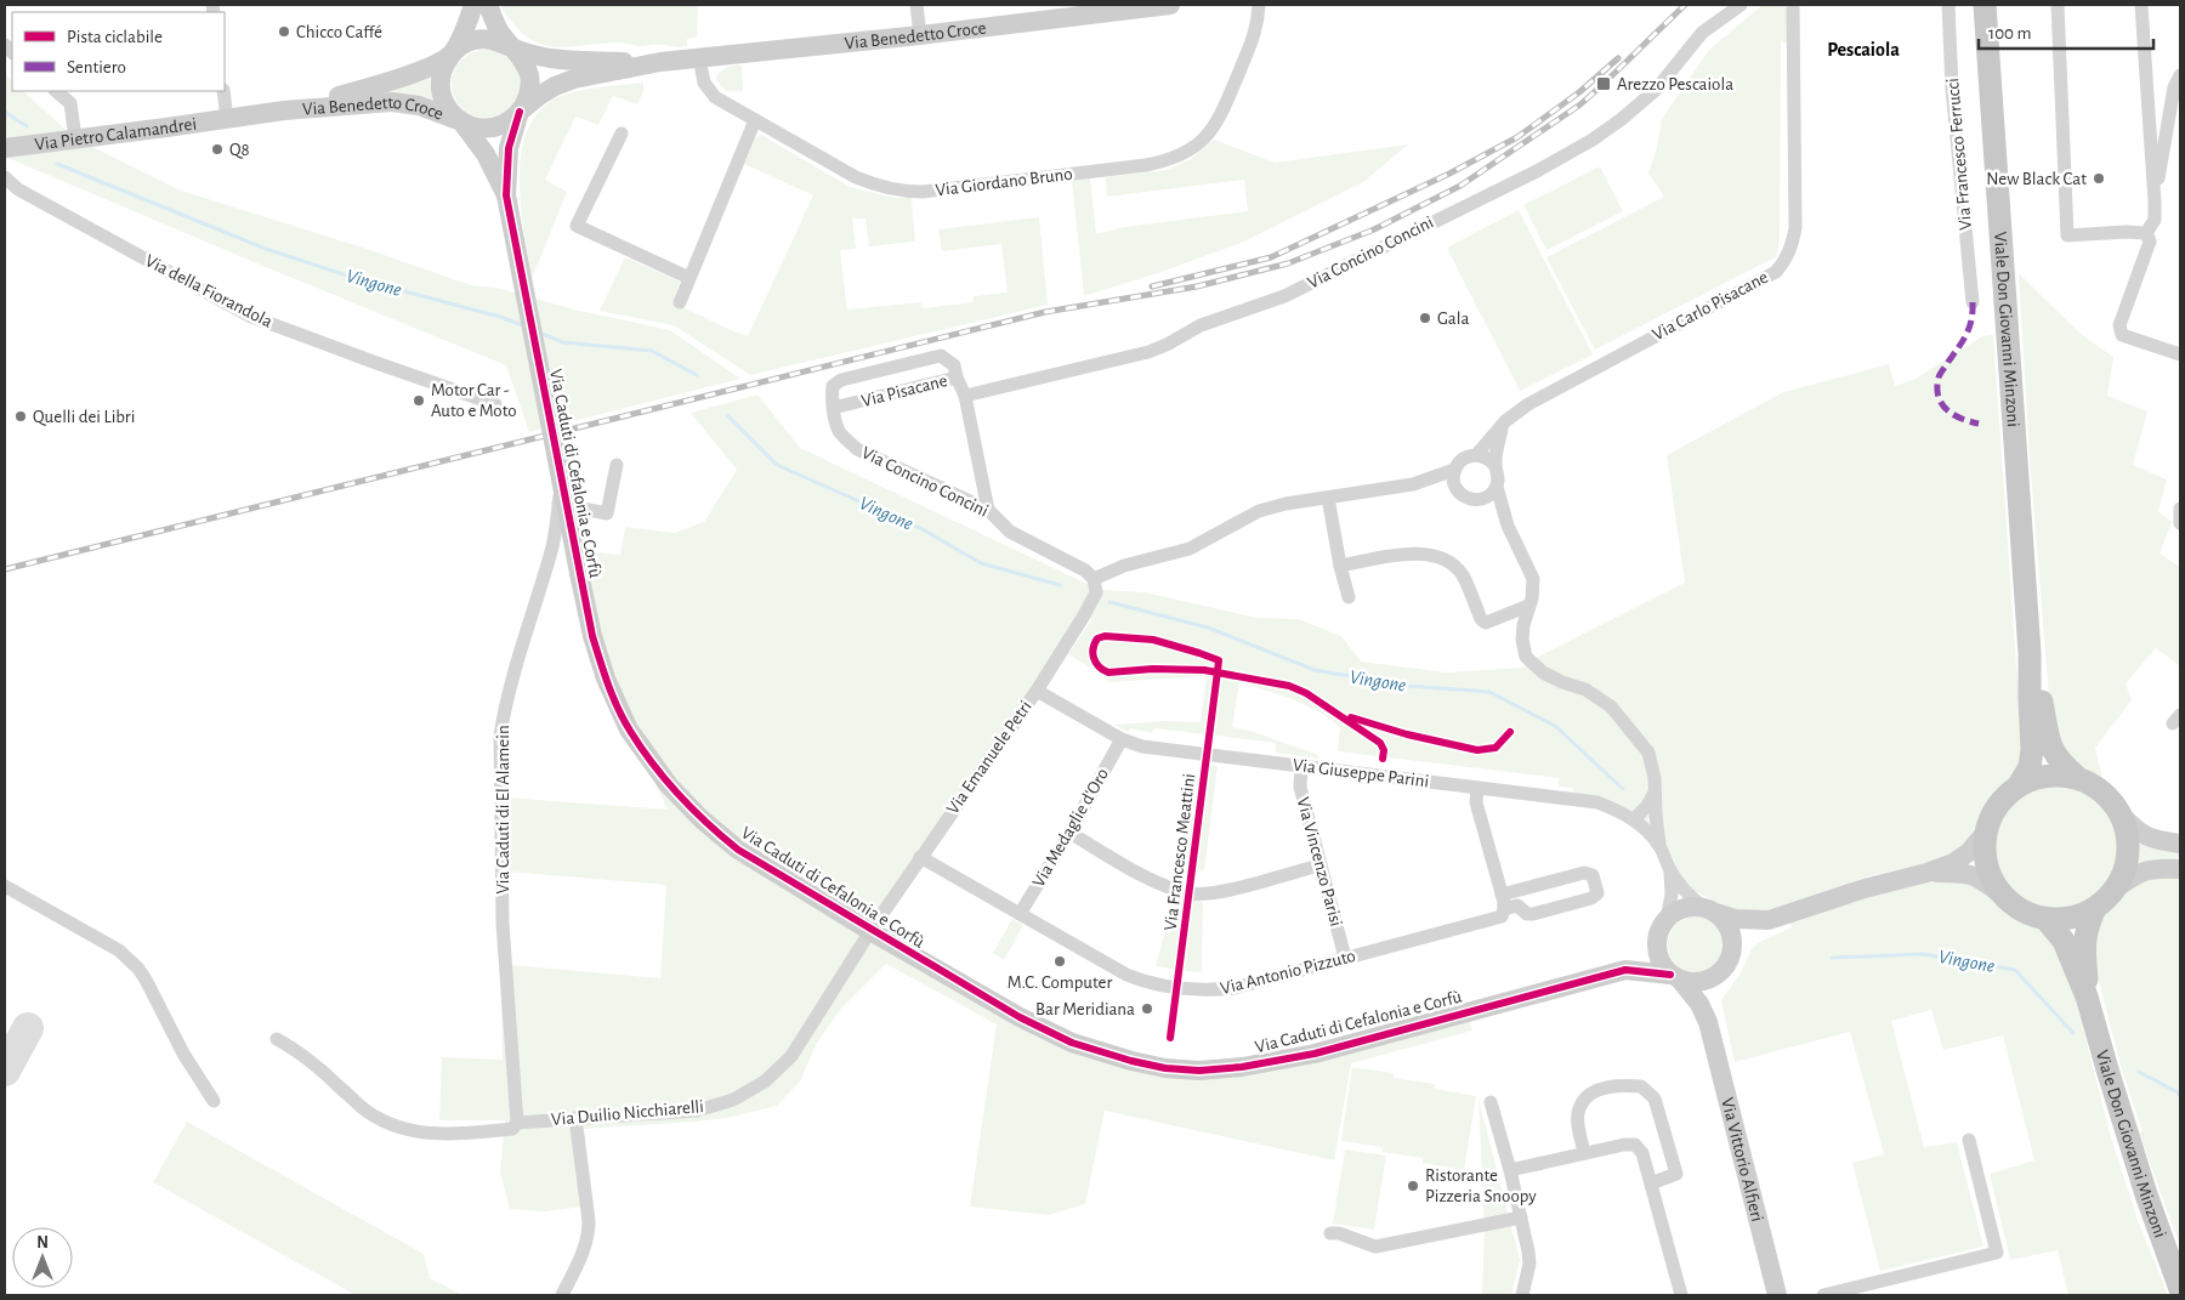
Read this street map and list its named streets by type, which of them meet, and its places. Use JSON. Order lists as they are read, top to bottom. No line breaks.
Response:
{"streets":{"main road":["Viale Don Giovanni Minzoni"],"street":["Via Benedetto Croce","Via Pietro Calamandrei","Via Francesco Ferrucci","Via Giordano Bruno","Via Concino Concini","Via della Fiorandola","Via Carlo Pisacane","Via Pisacane","Via Caduti di Cefalonia e Corfù","Via Emanuele Petri","Via Giuseppe Parini","Via Caduti di El Alamein","Via Medaglie d'Oro","Via Vincenzo Parisi","Via Antonio Pizzuto","Via Duilio Nicchiarelli","Via Vittorio Alfieri"],"cycle path":["Via Francesco Meattini"]},"crossings":[["Via Benedetto Croce","Via Pietro Calamandrei"],["Via Benedetto Croce","Via Giordano Bruno"],["Via Benedetto Croce","Via Caduti di Cefalonia e Corfù"],["Via Concino Concini","Via Pisacane"],["Via Concino Concini","Via Emanuele Petri"],["Via Caduti di Cefalonia e Corfù","Via Emanuele Petri"],["Via Caduti di Cefalonia e Corfù","Via Giuseppe Parini"],["Via Caduti di Cefalonia e Corfù","Via Duilio Nicchiarelli"],["Via Caduti di Cefalonia e Corfù","Via Vittorio Alfieri"],["Via Emanuele Petri","Via Giuseppe Parini"],["Via Emanuele Petri","Via Antonio Pizzuto"],["Via Emanuele Petri","Via Duilio Nicchiarelli"],["Via Giuseppe Parini","Via Medaglie d'Oro"],["Via Giuseppe Parini","Via Vincenzo Parisi"],["Via Giuseppe Parini","Via Vittorio Alfieri"],["Via Caduti di El Alamein","Via Duilio Nicchiarelli"],["Via Medaglie d'Oro","Via Antonio Pizzuto"],["Via Vincenzo Parisi","Via Antonio Pizzuto"]],"districts":["Pescaiola"],"water":["Vingone"],"places":{"other":["Chicco Caffé","Q8","New Black Cat","Gala","Motor Car - Auto e Moto","Quelli dei Libri","M.C. Computer","Bar Meridiana","Ristorante Pizzeria Snoopy"],"transit":["Arezzo Pescaiola"]},"legend":["Pista ciclabile","Sentiero"],"scale_bar":"100 m","north":"top"}
